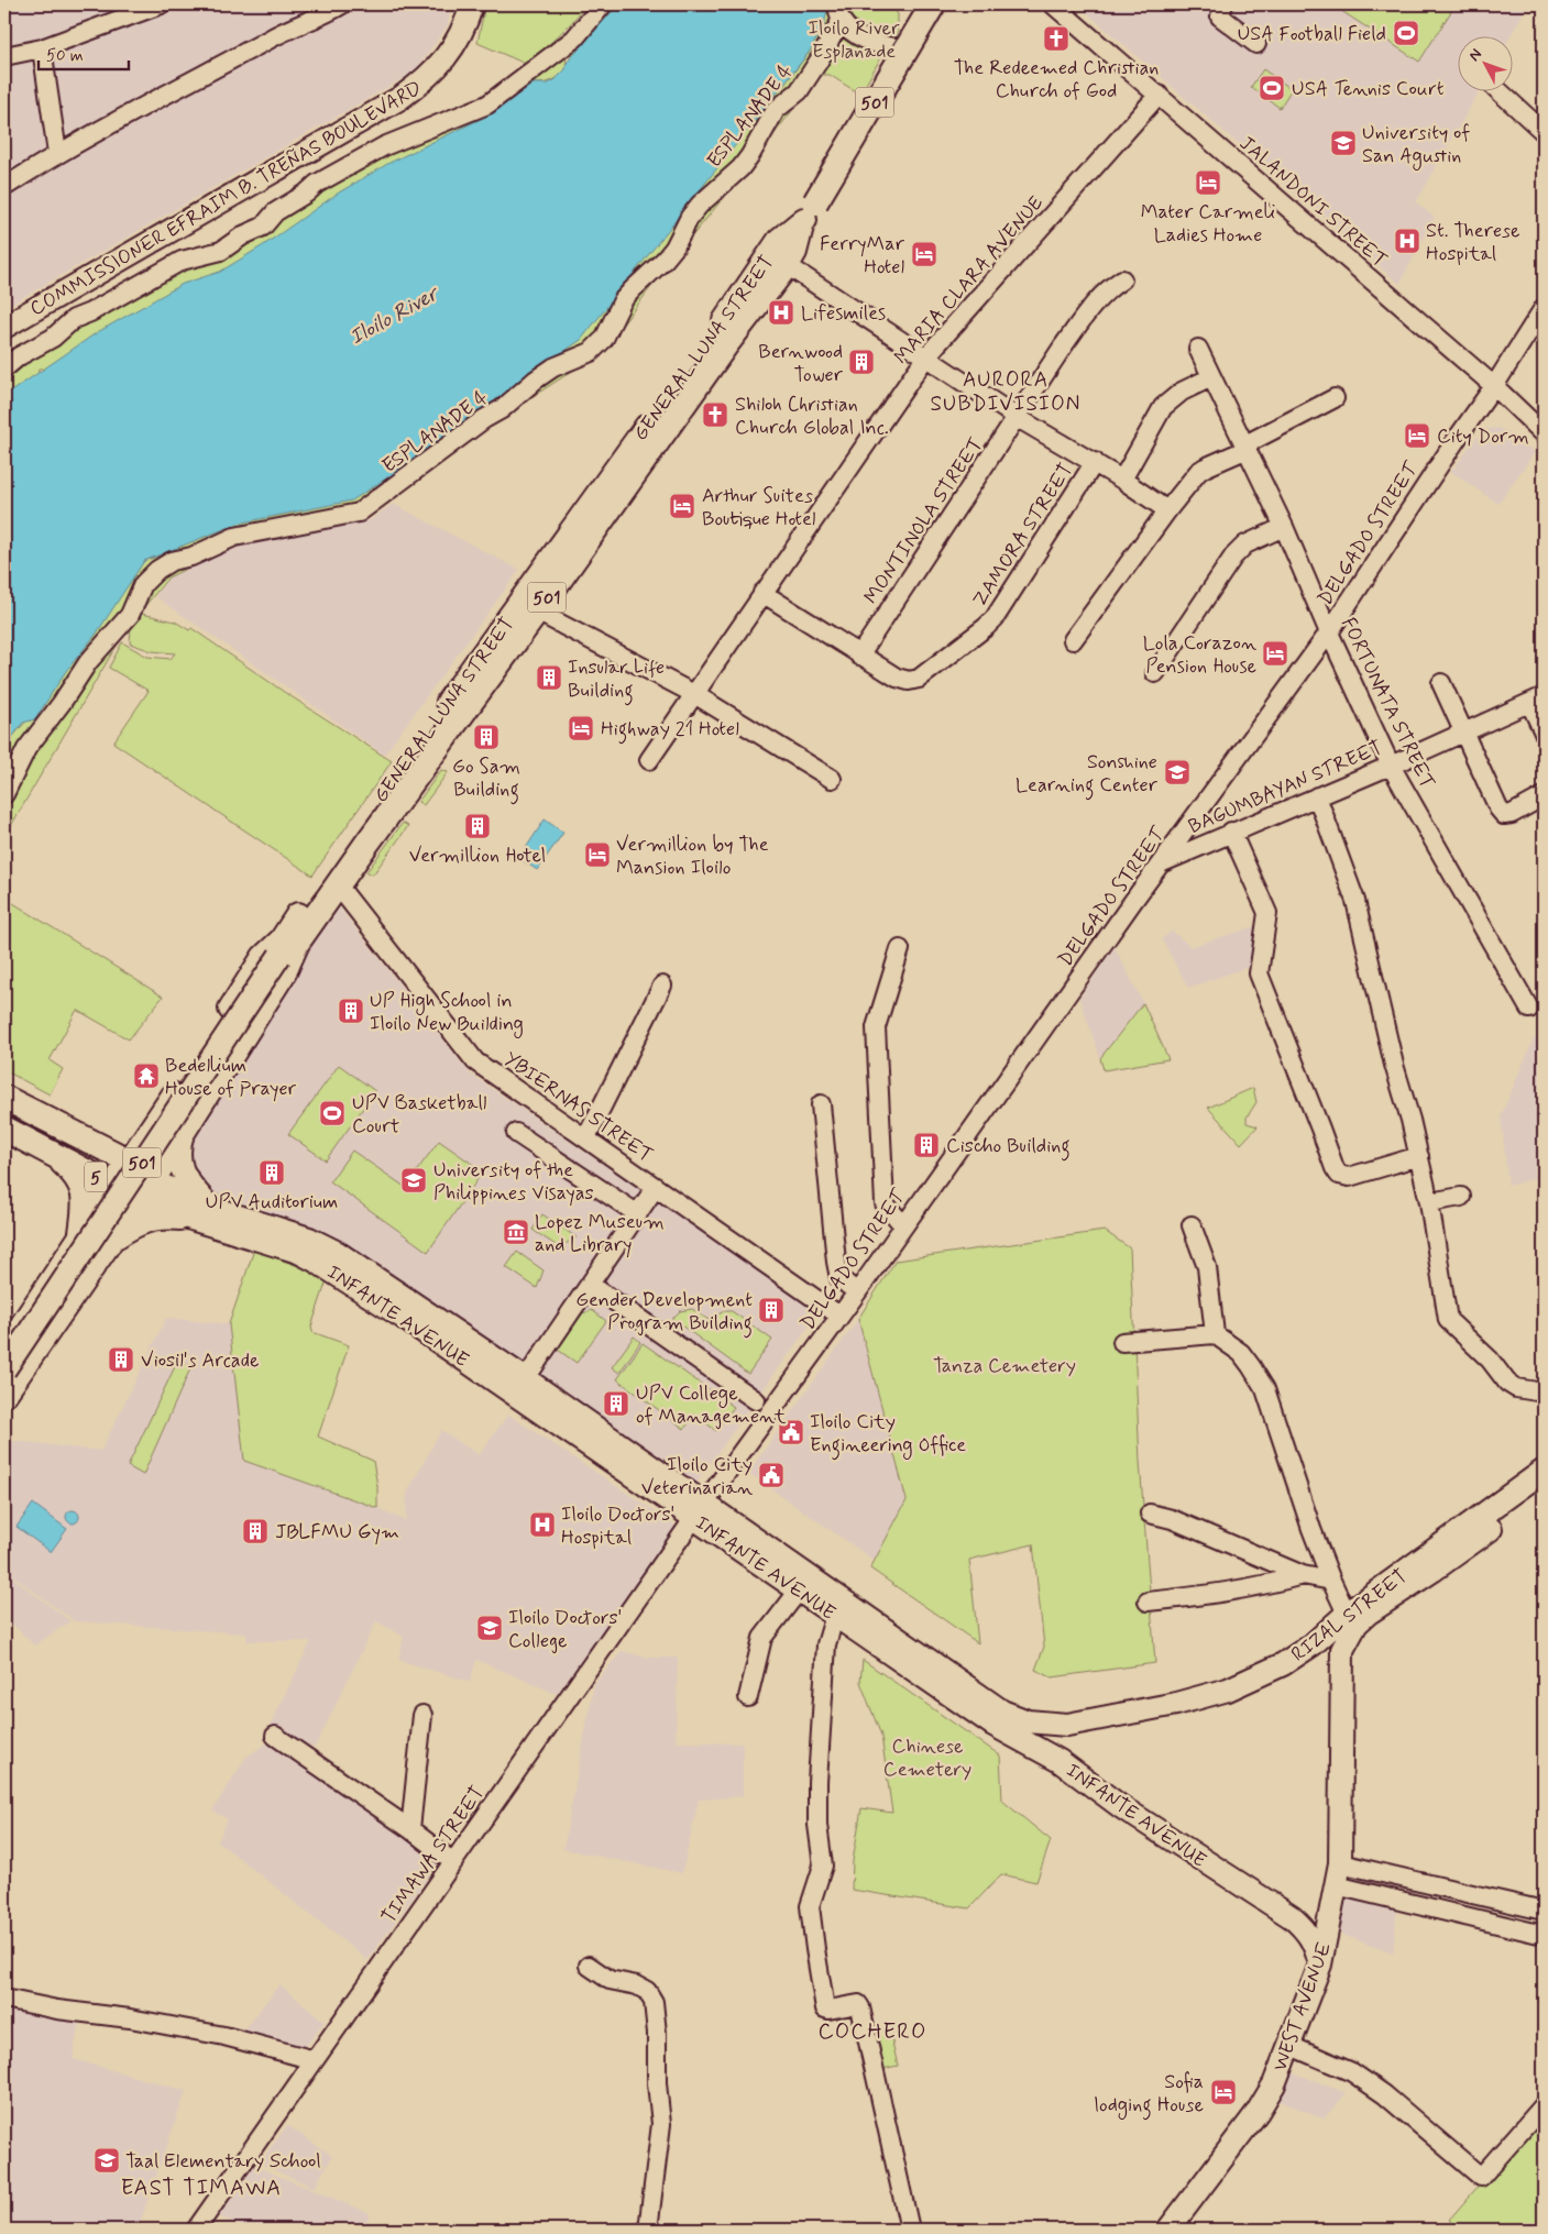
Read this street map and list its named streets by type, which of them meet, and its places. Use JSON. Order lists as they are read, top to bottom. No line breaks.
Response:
{"streets":{"highway":["501","GENERAL LUNA STREET","5"],"main road":["COMMISSIONER EFRAIM B. TREÑAS BOULEVARD","INFANTE AVENUE","RIZAL STREET","WEST AVENUE"],"street":["ESPLANADE 4","JALANDONI STREET","MARIA CLARA AVENUE","MONTINOLA STREET","DELGADO STREET","ZAMORA STREET","FORTUNATA STREET","BAGUMBAYAN STREET","YBIERNAS STREET","TIMAWA STREET"]},"crossings":[["501","GENERAL LUNA STREET"],["ESPLANADE 4","GENERAL LUNA STREET"],["JALANDONI STREET","MARIA CLARA AVENUE"],["JALANDONI STREET","DELGADO STREET"],["MARIA CLARA AVENUE","ZAMORA STREET"],["GENERAL LUNA STREET","YBIERNAS STREET"],["GENERAL LUNA STREET","5"],["GENERAL LUNA STREET","INFANTE AVENUE"],["MONTINOLA STREET","ZAMORA STREET"],["DELGADO STREET","FORTUNATA STREET"],["DELGADO STREET","BAGUMBAYAN STREET"],["DELGADO STREET","YBIERNAS STREET"],["DELGADO STREET","INFANTE AVENUE"],["DELGADO STREET","TIMAWA STREET"],["FORTUNATA STREET","BAGUMBAYAN STREET"],["5","INFANTE AVENUE"],["INFANTE AVENUE","RIZAL STREET"],["INFANTE AVENUE","TIMAWA STREET"],["INFANTE AVENUE","WEST AVENUE"],["RIZAL STREET","WEST AVENUE"]],"districts":["AURORA SUBDIVISION","COCHERO","EAST TIMAWA"],"water":["Iloilo River"],"parks":["Iloilo River Esplanade","Tanza Cemetery","Chinese Cemetery"],"places":{"sports":["USA Football Field","USA Tennis Court","UPV Basketball Court"],"church":["The Redeemed Christian Church of God","Shiloh Christian Church Global Inc."],"school or university":["University of San Agustin","Sonshine Learning Center","University of the Philippines Visayas","Iloilo Doctors' College","Taal Elementary School"],"hotel":["Mater Carmeli Ladies Home","FerryMar Hotel","City Dorm","Arthur Suites Boutique Hotel","Lola Corazon Pension House","Highway 21 Hotel","Vermillion by The Mansion Iloilo","Sofia lodging House"],"hospital":["St. Therese Hospital","Lifesmiles","Iloilo Doctors' Hospital"],"building":["Bernwood Tower","Insular Life Building","Go Sam Building","Vermillion Hotel","UP High School in Iloilo New Building","Cischo Building","UPV Auditorium","Gender Development Program Building","Viosil's Arcade","UPV College of Management","JBLFMU Gym"],"temple":["Bedellium House of Prayer"],"museum":["Lopez Museum and Library"],"public building":["Iloilo City Engineering Office","Iloilo City Veterinarian"]},"scale_bar":"50 m","north":"top left"}
